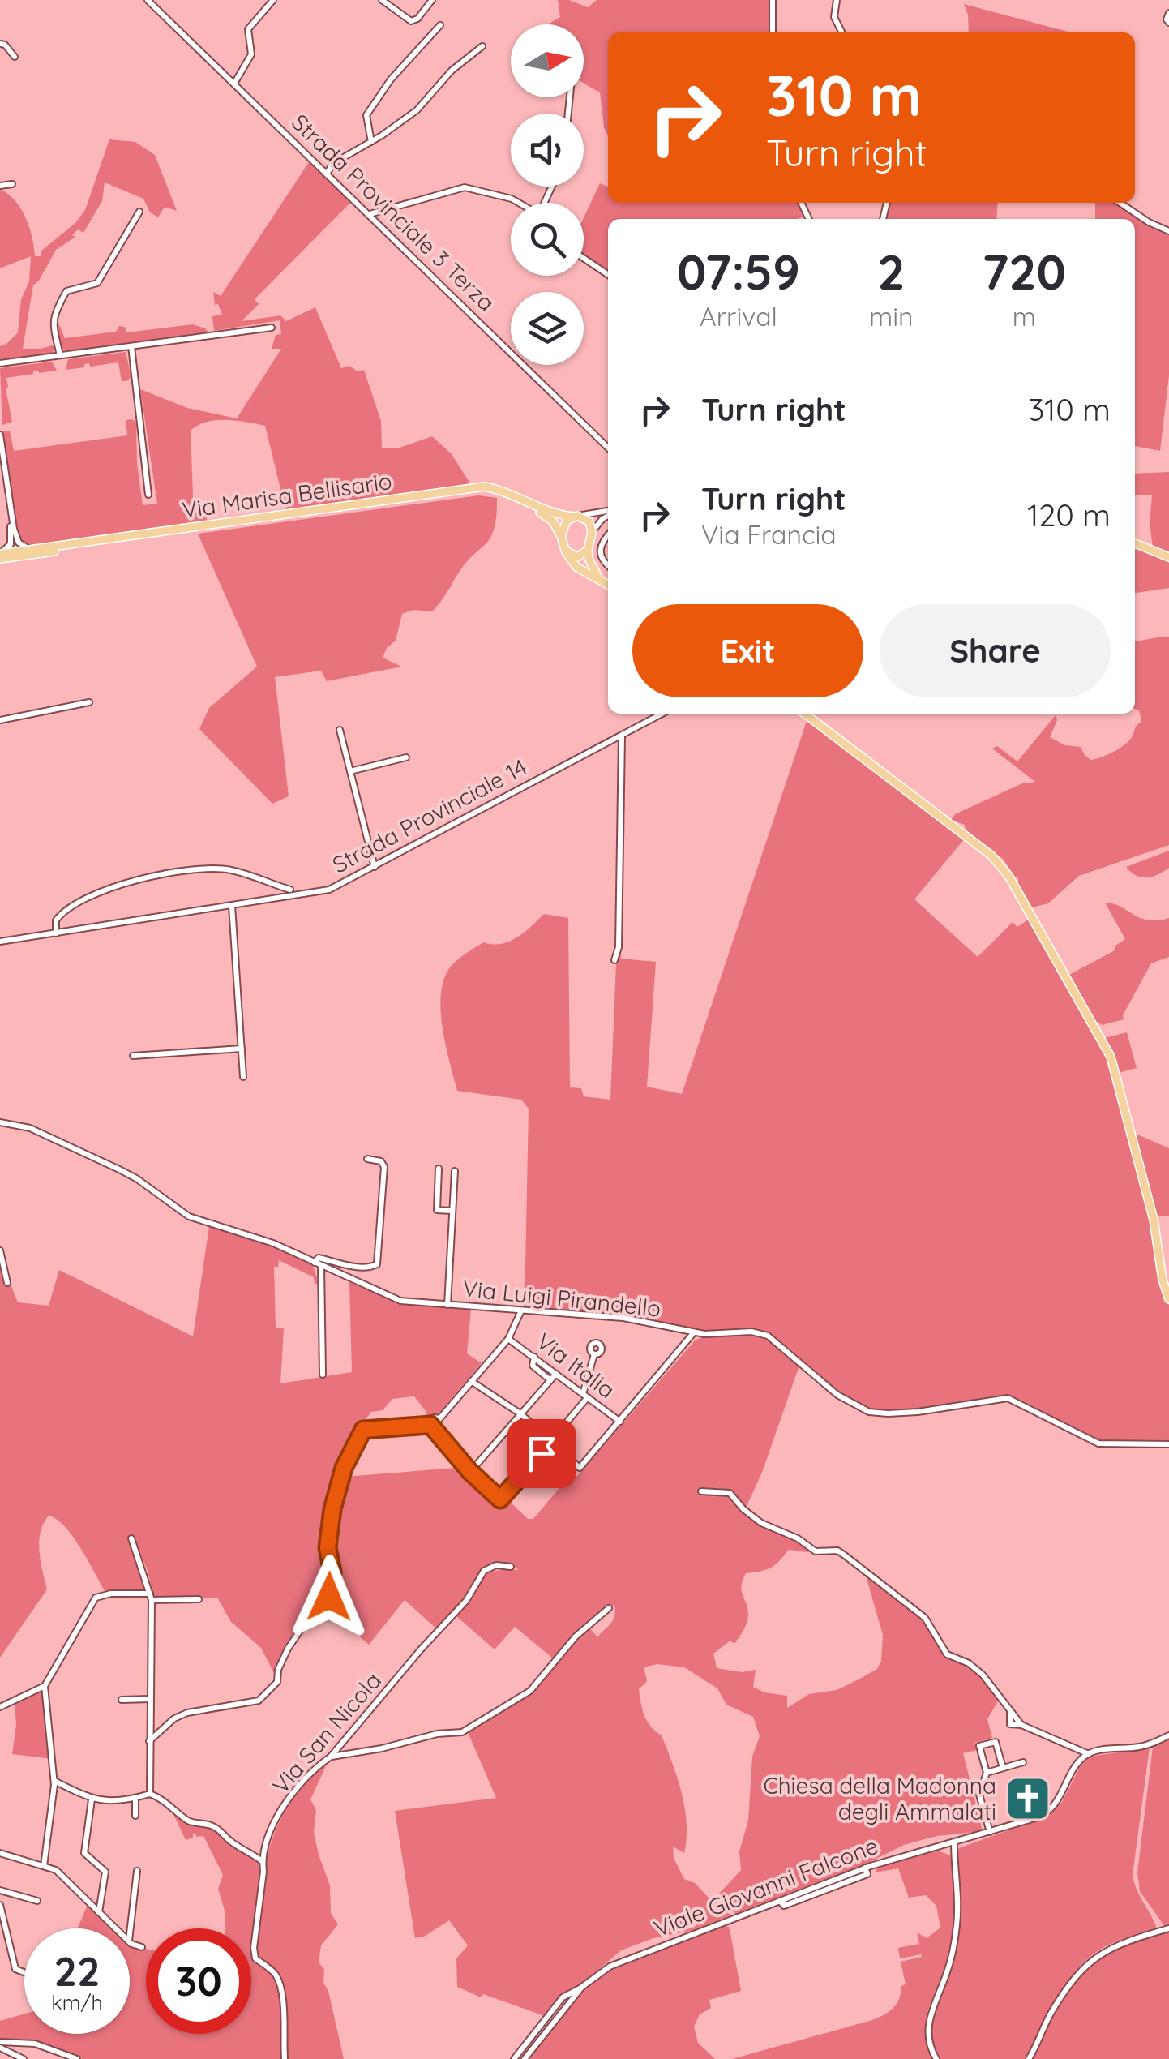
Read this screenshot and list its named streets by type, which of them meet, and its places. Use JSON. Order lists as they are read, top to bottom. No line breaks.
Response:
{"streets":{"main road":["Via Marisa Bellisario"],"street":["Strada Provinciale 3 Terza","Strada Provinciale 14","Via Luigi Pirandello","Via Italia","Via San Nicola","Viale Giovanni Falcone"]},"places":{"church":["Chiesa della Madonna degli Ammalati"]},"north":"right","page":{"turn":["310 m","Turn right"],"eta":["07:59","Arrival","2","min","720","m"],"list":[{"name":"Turn right","value":"310 m"},{"name":"Turn right","note":"Via Francia","value":"120 m"}],"buttons":["Exit","Share"],"speed":"22 km/h","limit":"30"}}
